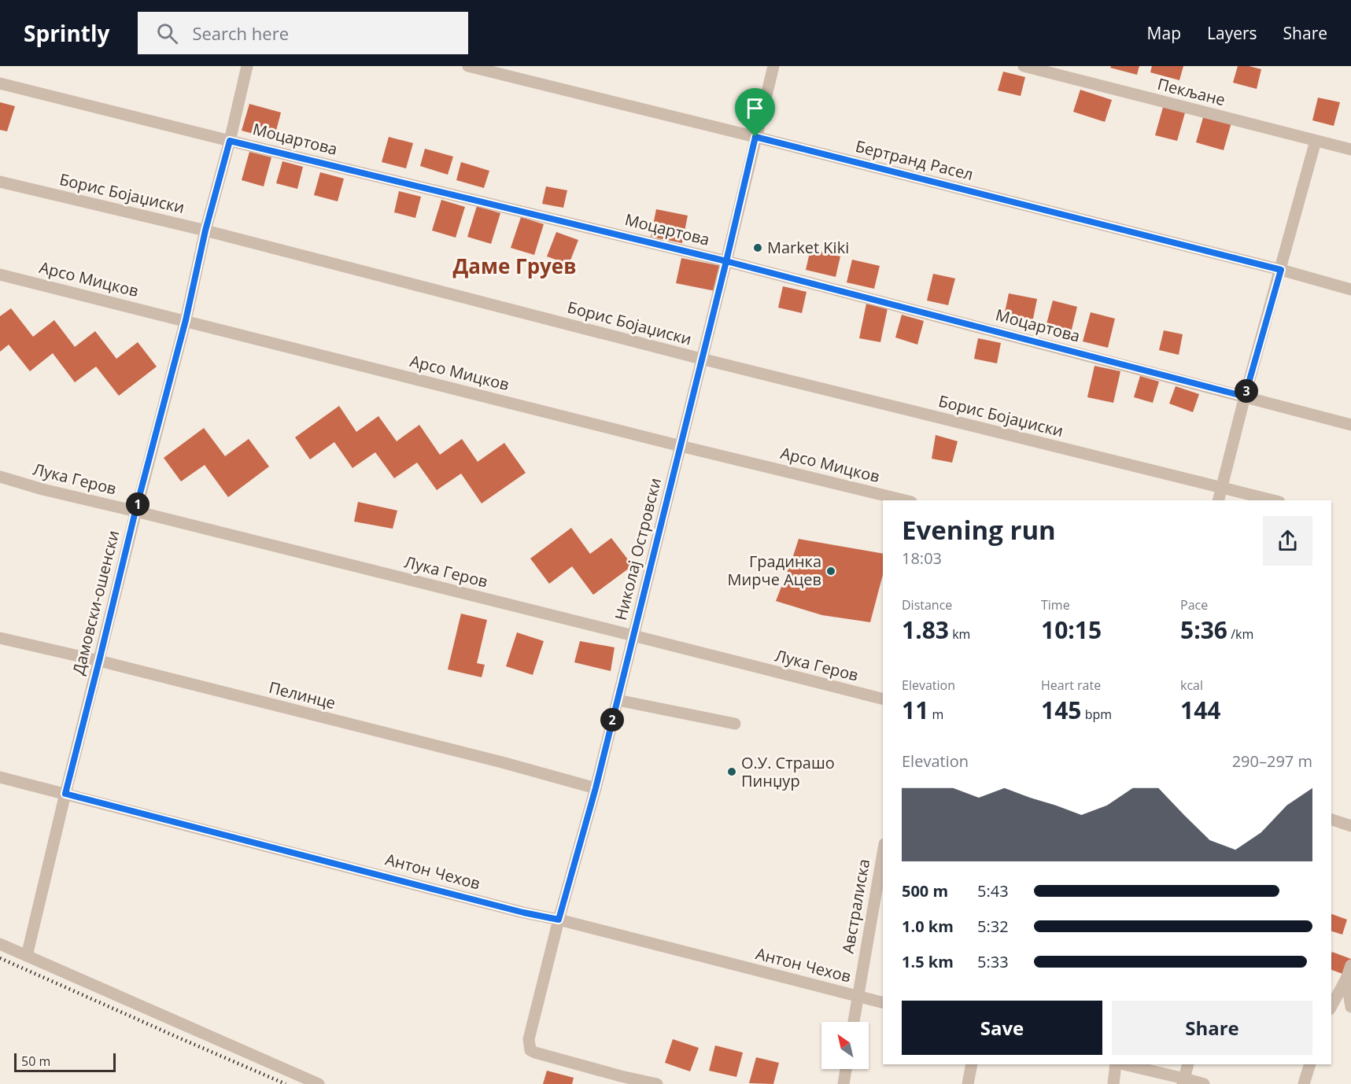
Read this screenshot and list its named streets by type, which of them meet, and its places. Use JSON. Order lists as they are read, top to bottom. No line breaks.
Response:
{"streets":{"street":["Пекљане","Моцартова","Бертранд Расел","Борис Бојаџиски","Арсо Мицков","Лука Геров","Николај Островски","Дамовски-ошенски","Пелинце","Антон Чехов","Австралиска"]},"crossings":[["Моцартова","Николај Островски"],["Моцартова","Дамовски-ошенски"],["Бертранд Расел","Николај Островски"],["Борис Бојаџиски","Николај Островски"],["Борис Бојаџиски","Дамовски-ошенски"],["Арсо Мицков","Николај Островски"],["Арсо Мицков","Дамовски-ошенски"],["Лука Геров","Николај Островски"],["Лука Геров","Дамовски-ошенски"],["Николај Островски","Пелинце"],["Николај Островски","Антон Чехов"],["Дамовски-ошенски","Пелинце"],["Дамовски-ошенски","Антон Чехов"],["Антон Чехов","Австралиска"]],"districts":["Даме Груев"],"places":["Market Kiki","Градинка Мирче Ацев","О.У. Страшо Пинџур"],"scale_bar":"50 m","north":"top left","page":{"header":"Sprintly","search":"Search here","nav":["Map","Layers","Share"],"pins":["3","1","2"],"heading":["Evening run","18:03"],"stats":[["Distance","1.83 km"],["Time","10:15"],["Pace","5:36 /km"],["Elevation","11 m"],["Heart rate","145 bpm"],["kcal","144"]],"chart":["Elevation","290–297 m"],"list":[{"name":"500 m","note":"5:43"},{"name":"1.0 km","note":"5:32"},{"name":"1.5 km","note":"5:33"}],"buttons":["Save","Share"],"scale":"50 m"}}
